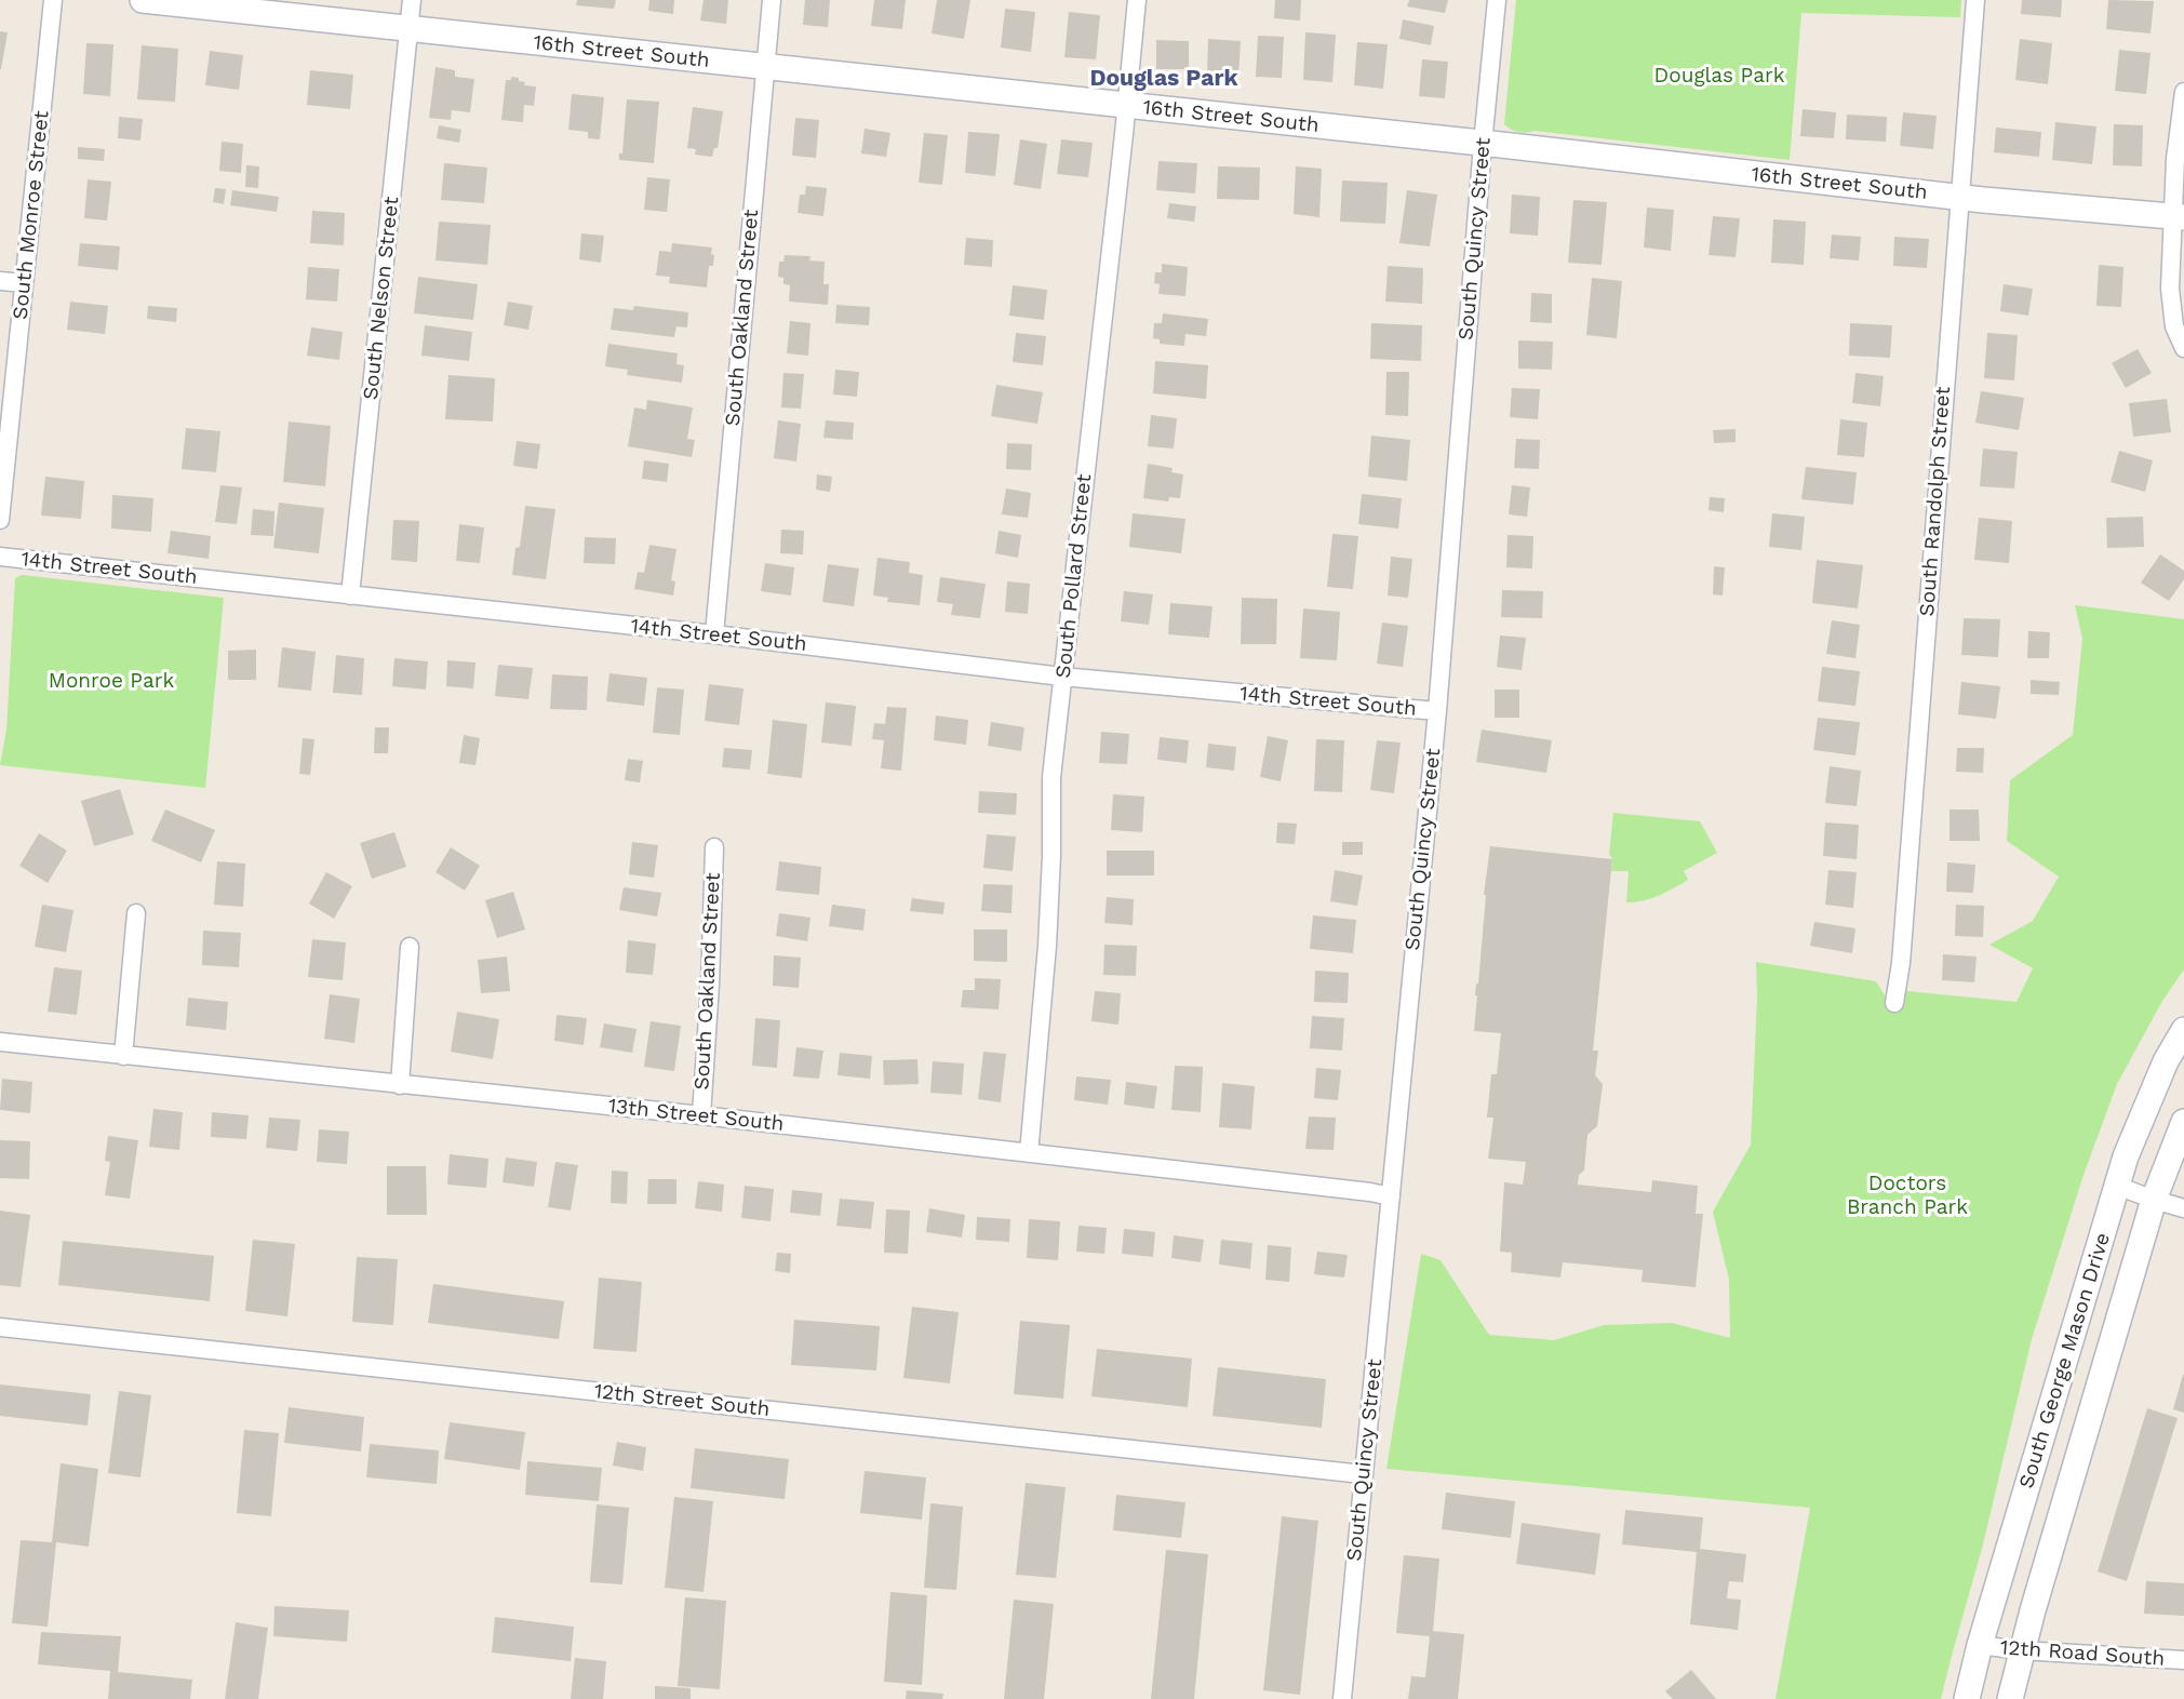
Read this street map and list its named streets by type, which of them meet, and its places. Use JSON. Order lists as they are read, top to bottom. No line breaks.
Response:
{"streets":{"street":["16th Street South","South Monroe Street","South Quincy Street","South Nelson Street","South Oakland Street","South Randolph Street","14th Street South","South Pollard Street","13th Street South","South George Mason Drive","12th Street South","12th Road South"]},"crossings":[["16th Street South","South Quincy Street"],["16th Street South","South Nelson Street"],["16th Street South","South Oakland Street"],["16th Street South","South Randolph Street"],["16th Street South","South Pollard Street"],["South Quincy Street","14th Street South"],["South Quincy Street","13th Street South"],["South Quincy Street","12th Street South"],["South Nelson Street","14th Street South"],["South Oakland Street","14th Street South"],["South Oakland Street","13th Street South"],["14th Street South","South Pollard Street"],["South Pollard Street","13th Street South"],["South George Mason Drive","12th Road South"]],"districts":["Douglas Park"],"parks":["Douglas Park","Monroe Park","Doctors Branch Park"]}
